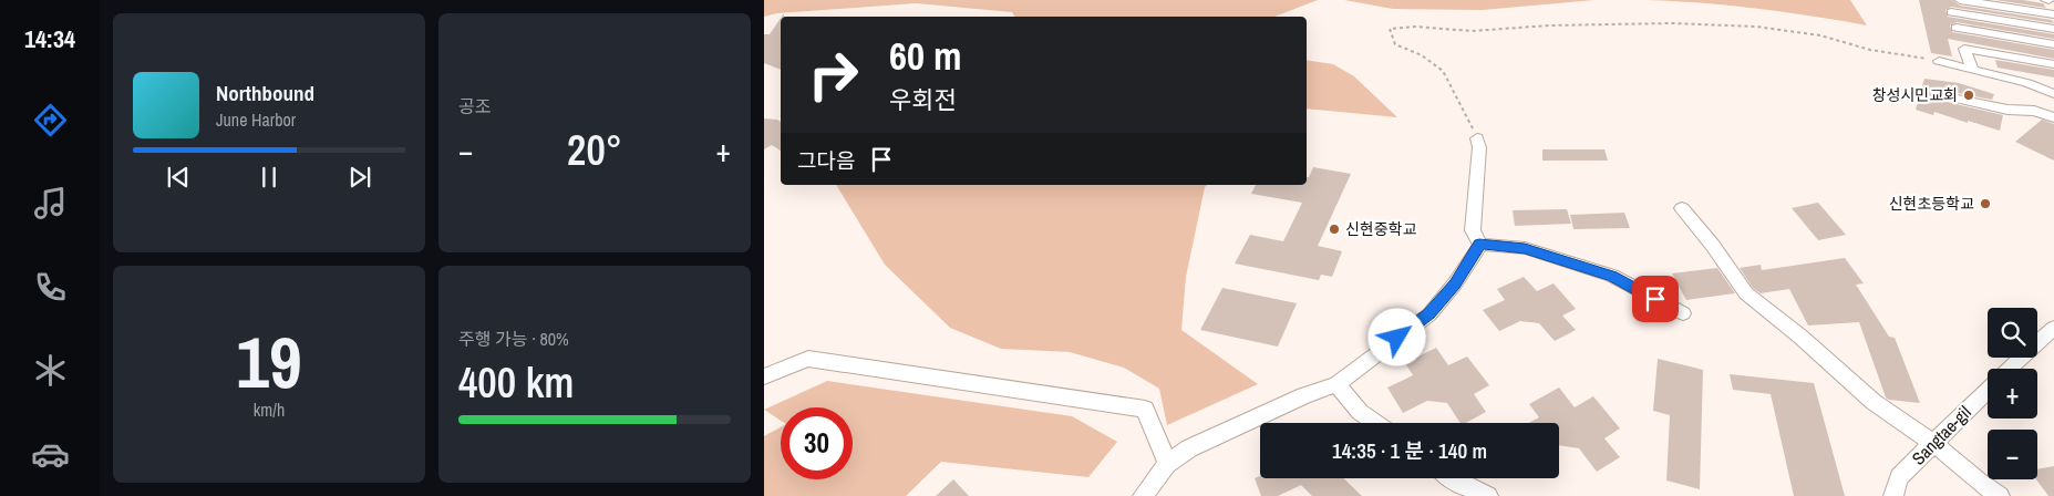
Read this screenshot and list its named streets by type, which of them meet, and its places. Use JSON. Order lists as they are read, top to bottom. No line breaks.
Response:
{"streets":{"street":["Sangtae-gil"]},"places":["창성시민교회","신현초등학교","신현중학교"],"page":{"tabs":"14:34","tile":["공조",["19","km/h"],["주행 가능 · 80%","400 km"]],"turn":["60 m","우회전"],"song":["Northbound","June Harbor"],"heat":["−","20°","+"],"then":"그다음","map_buttons":["+","−"],"limit":"30","trip":"14:35 · 1 분 · 140 m"}}
